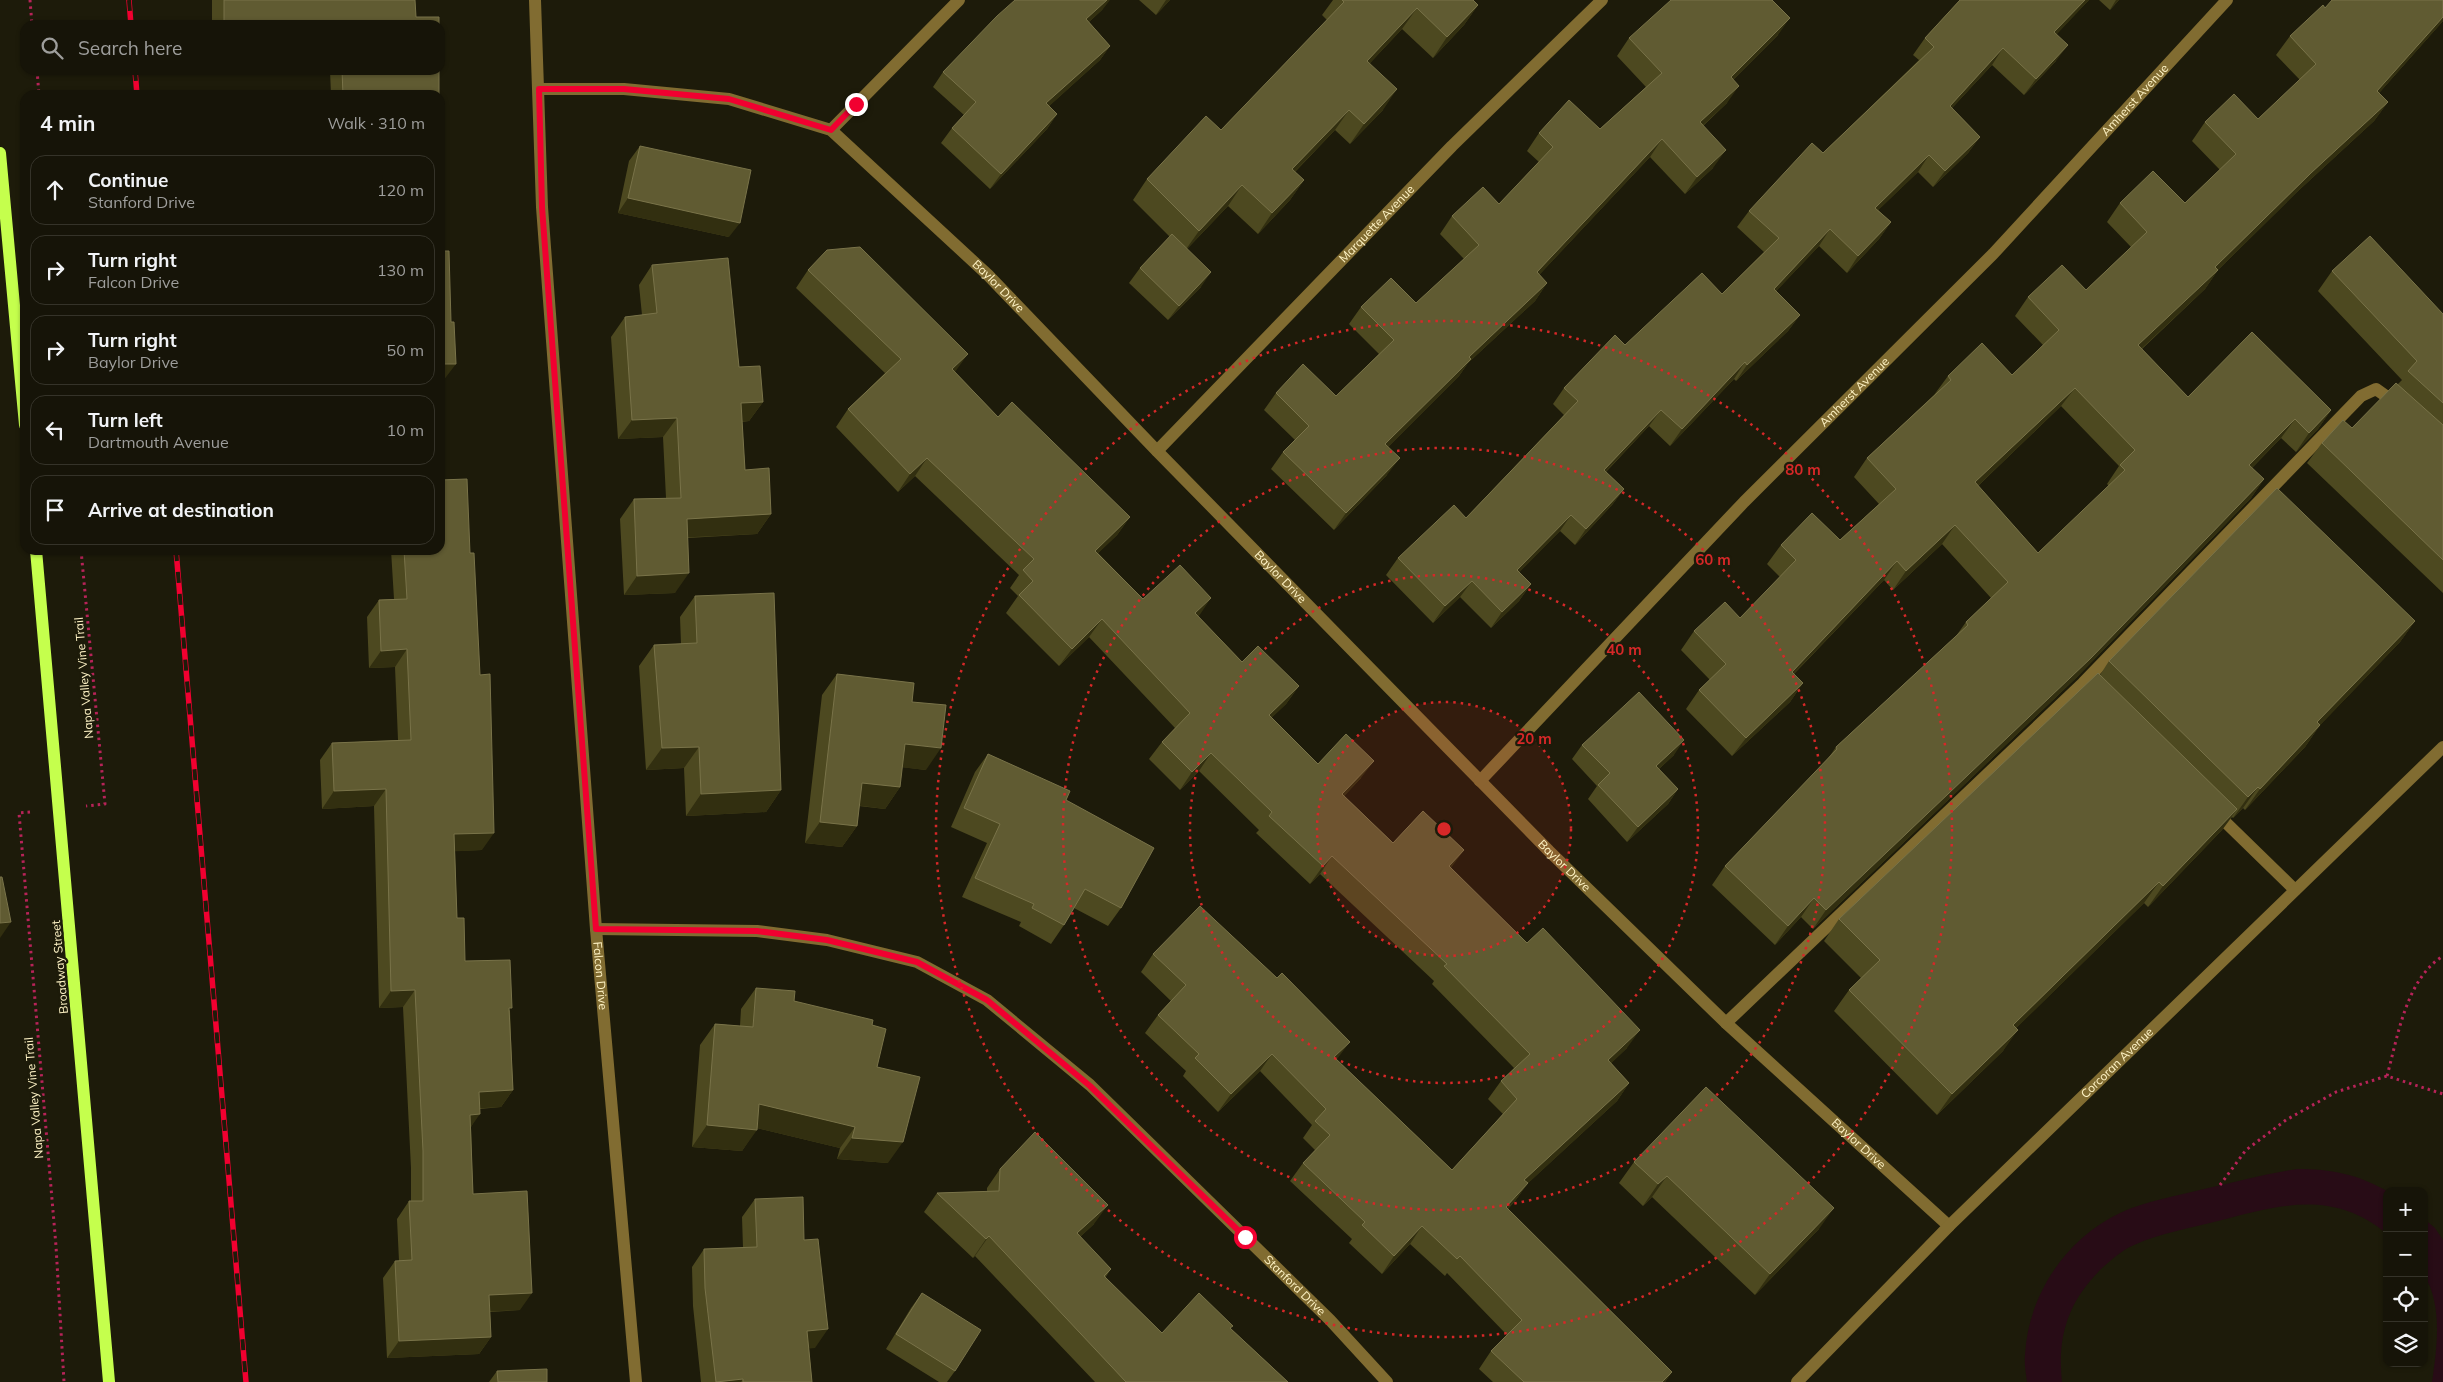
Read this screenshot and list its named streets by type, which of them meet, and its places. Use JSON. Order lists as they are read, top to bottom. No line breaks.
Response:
{"streets":{"main road":["Broadway Street"],"street":["Amherst Avenue","Marquette Avenue","Baylor Drive","Falcon Drive","Corcoran Avenue","Stanford Drive"],"path":["Napa Valley Vine Trail"]},"crossings":[["Amherst Avenue","Baylor Drive"],["Marquette Avenue","Baylor Drive"],["Baylor Drive","Falcon Drive"],["Baylor Drive","Corcoran Avenue"],["Falcon Drive","Stanford Drive"]],"page":{"search":"Search here","heading":["4 min","Walk · 310 m"],"list":[["Continue","Stanford Drive","120 m"],["Turn right","Falcon Drive","130 m"],["Turn right","Baylor Drive","50 m"],["Turn left","Dartmouth Avenue","10 m"],"Arrive at destination"],"map_buttons":["+","−"]},"rings":["80 m","60 m","40 m","20 m"]}
